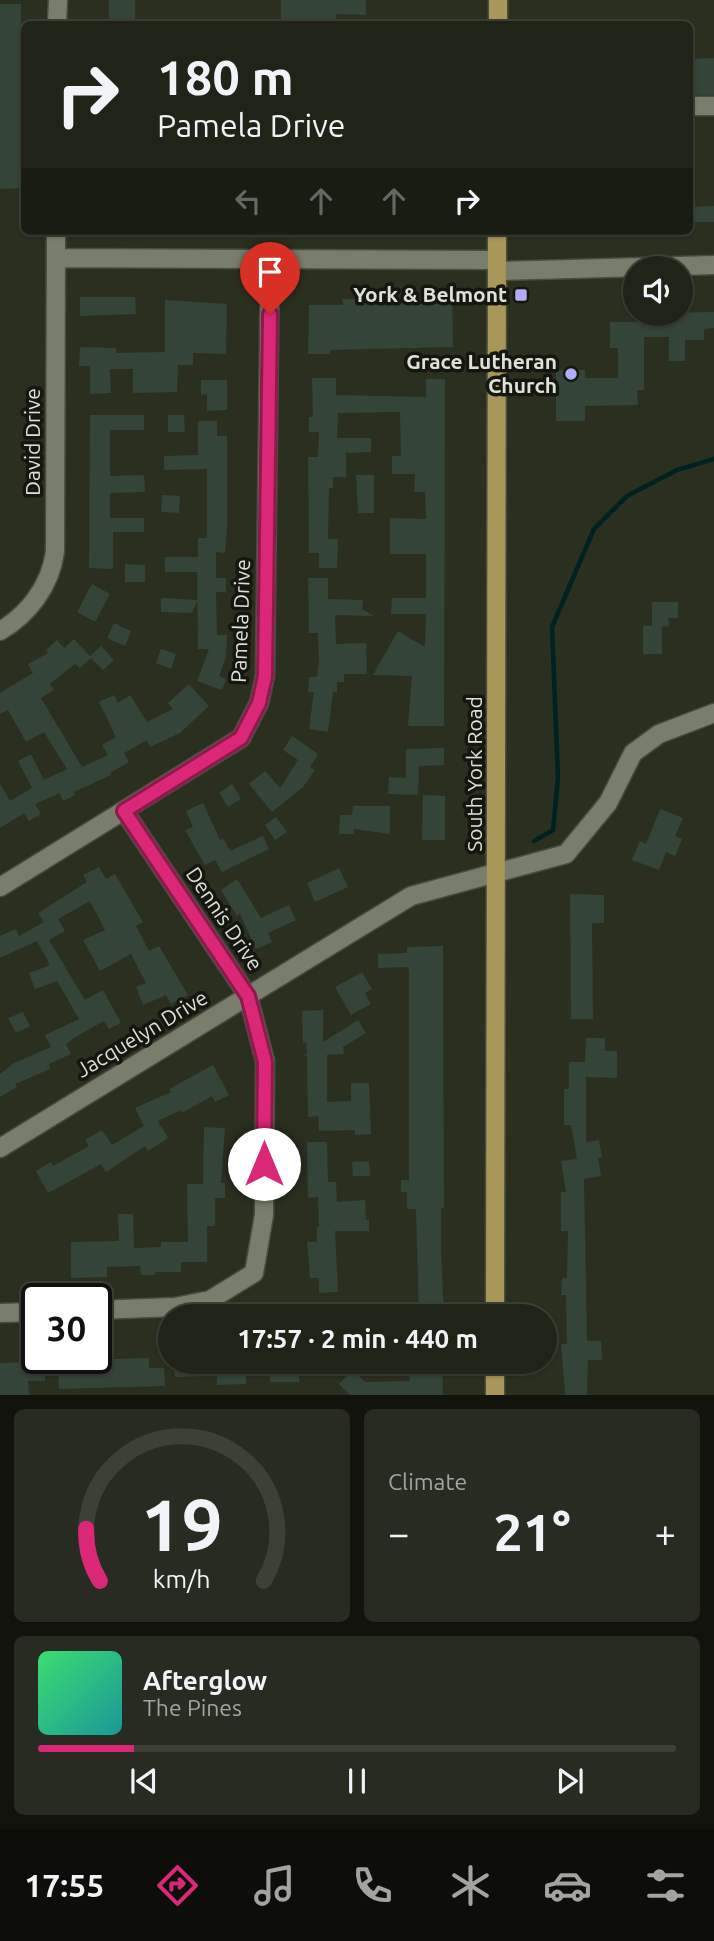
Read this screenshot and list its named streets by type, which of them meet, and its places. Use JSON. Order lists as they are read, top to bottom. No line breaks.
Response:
{"streets":{"main road":["South York Road"],"street":["David Drive","Pamela Drive","Dennis Drive","Jacquelyn Drive"]},"crossings":[["Pamela Drive","Dennis Drive"],["South York Road","Jacquelyn Drive"],["Dennis Drive","Jacquelyn Drive"]],"places":{"transit":["York & Belmont"],"other":["Grace Lutheran Church"]},"page":{"turn":["180 m","Pamela Drive"],"limit":"30","trip":"17:57 · 2 min · 440 m","tile":"Climate","heat":["−","21°","+"],"song":["Afterglow","The Pines"],"tabs":"17:55","gauge":["19","km/h"]}}
